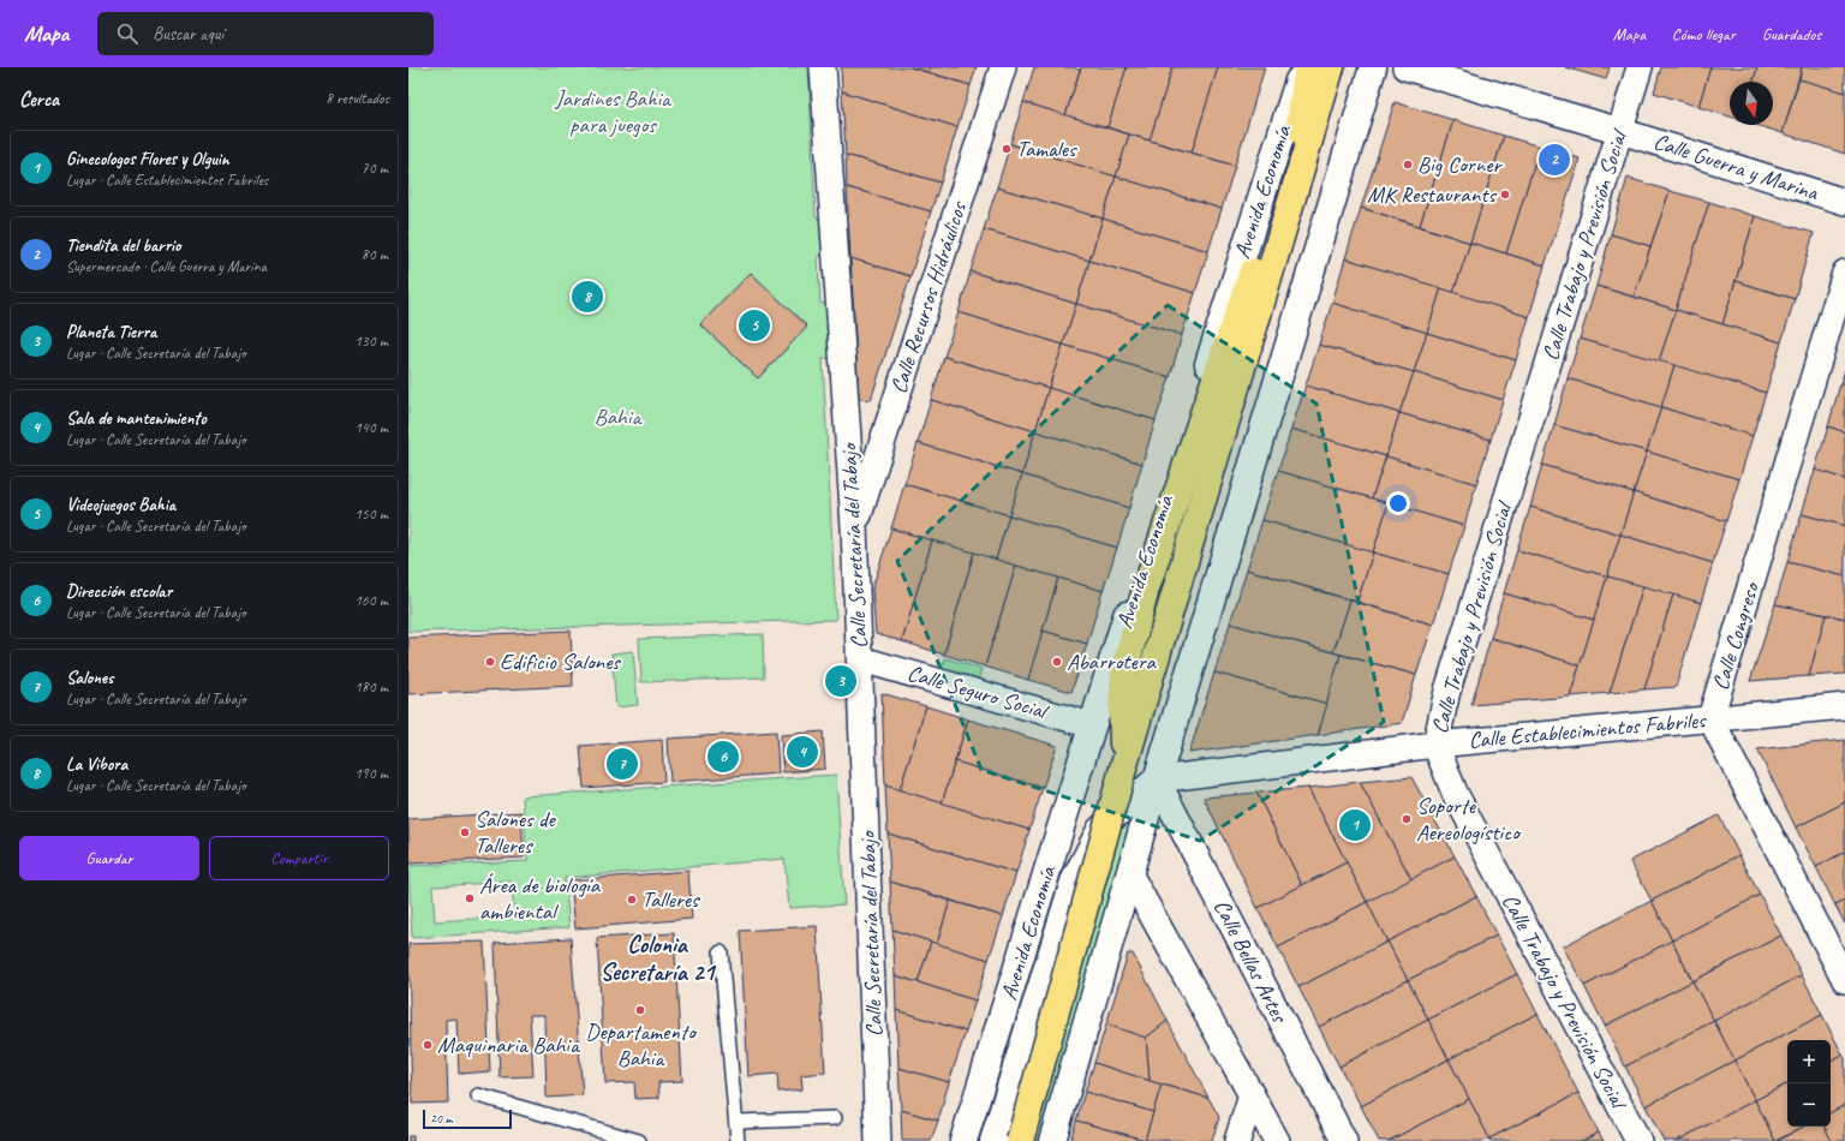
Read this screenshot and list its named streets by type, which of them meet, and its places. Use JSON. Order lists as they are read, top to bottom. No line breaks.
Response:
{"streets":{"main road":["Avenida Economía"],"street":["Calle Guerra y Marina","Calle Trabajo y Previsión Social","Calle Recursos Hidráulicos","Calle Secretaría del Tabajo","Calle Congreso","Calle Seguro Social","Calle Establecimientos Fabriles","Calle Bellas Artes"]},"crossings":[["Calle Guerra y Marina","Calle Trabajo y Previsión Social"],["Avenida Economía","Calle Seguro Social"],["Calle Trabajo y Previsión Social","Calle Establecimientos Fabriles"],["Calle Recursos Hidráulicos","Calle Secretaría del Tabajo"],["Calle Secretaría del Tabajo","Calle Seguro Social"],["Calle Congreso","Calle Establecimientos Fabriles"],["Calle Establecimientos Fabriles","Calle Bellas Artes"]],"districts":["Colonia Secretaría 21"],"parks":["Jardines Bahia para juegos","Bahia"],"places":["Tamales","Big Corner","MK Restaurants","Edificio Salones","Abarrotera","Soporte Aereologístico","Salones de Talleres","Área de biología ambiental","Talleres","Departamento Bahia","Maquinaria Bahia"],"scale_bar":"20 m","north":"bottom","page":{"header":"Mapa","search":"Buscar aquí","nav":["Mapa","Cómo llegar","Guardados"],"heading":["Cerca","8 resultados"],"list":[{"mark":"1","name":"Ginecologos Flores y Olguin","note":"Lugar · Calle Establecimientos Fabriles","value":"70 m"},{"mark":"2","name":"Tiendita del barrio","note":"Supermercado · Calle Guerra y Marina","value":"80 m"},{"mark":"3","name":"Planeta Tierra","note":"Lugar · Calle Secretaría del Tabajo","value":"130 m"},{"mark":"4","name":"Sala de mantenimiento","note":"Lugar · Calle Secretaría del Tabajo","value":"140 m"},{"mark":"5","name":"Videojuegos Bahia","note":"Lugar · Calle Secretaría del Tabajo","value":"150 m"},{"mark":"6","name":"Dirección escolar","note":"Lugar · Calle Secretaría del Tabajo","value":"160 m"},{"mark":"7","name":"Salones","note":"Lugar · Calle Secretaría del Tabajo","value":"180 m"},{"mark":"8","name":"La Vibora","note":"Lugar · Calle Secretaría del Tabajo","value":"190 m"}],"pins":["2","8","5","3","4","6","7","1"],"buttons":["Guardar","Compartir"],"map_buttons":["+","−"],"scale":"20 m"}}
